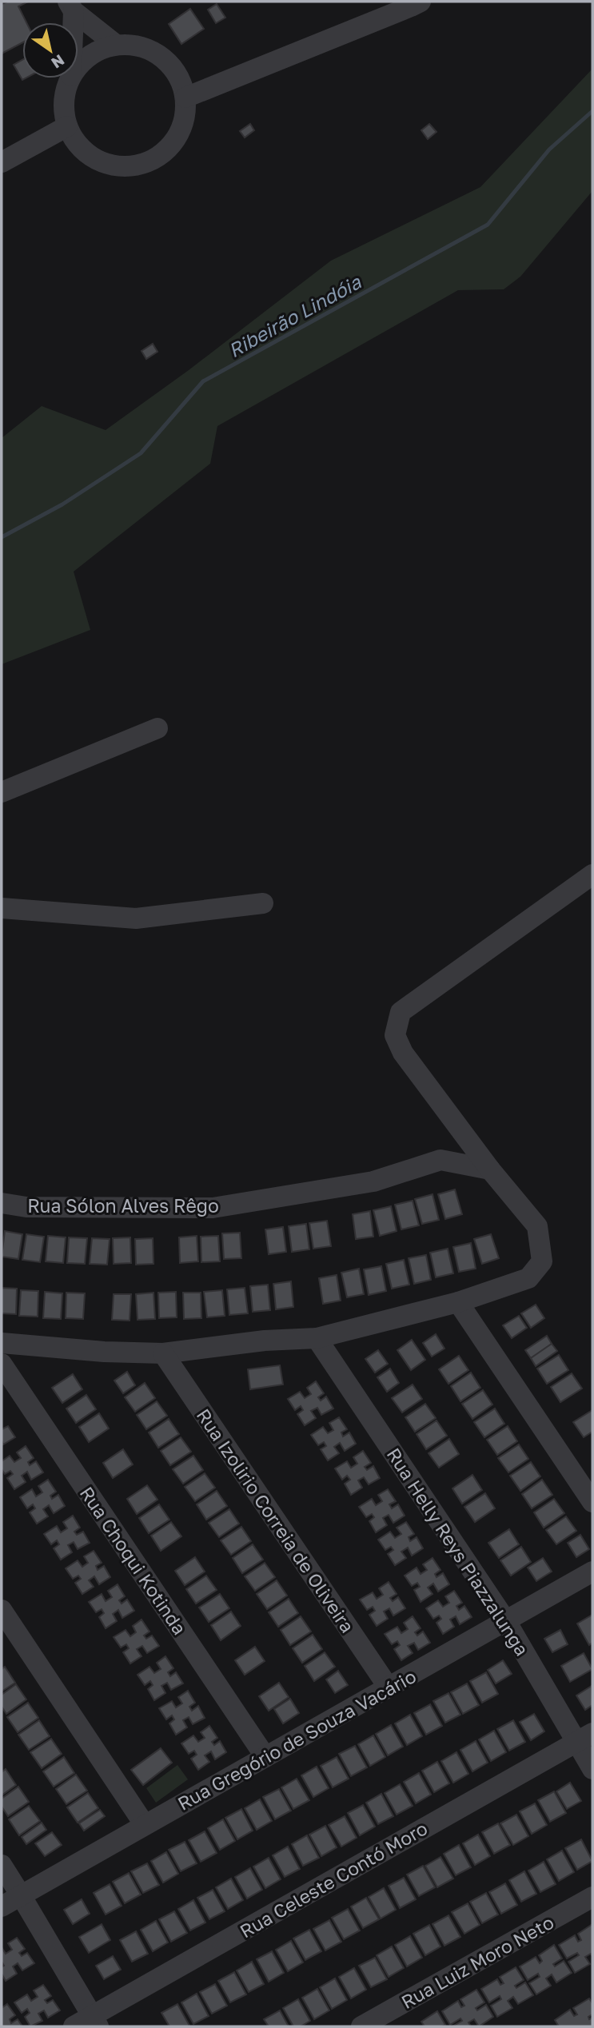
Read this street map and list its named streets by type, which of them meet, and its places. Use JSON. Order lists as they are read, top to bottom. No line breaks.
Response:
{"streets":{"street":["Rua Sólon Alves Rêgo","Rua Izolirio Correia de Oliveira","Rua Helly Reys Piazzalunga","Rua Choqui Kotinda","Rua Gregório de Souza Vacário","Rua Celeste Contó Moro","Rua Luiz Moro Neto"]},"crossings":[["Rua Izolirio Correia de Oliveira","Rua Gregório de Souza Vacário"],["Rua Helly Reys Piazzalunga","Rua Gregório de Souza Vacário"],["Rua Helly Reys Piazzalunga","Rua Celeste Contó Moro"],["Rua Choqui Kotinda","Rua Gregório de Souza Vacário"]],"water":["Ribeirão Lindóia"],"north":"bottom right"}
